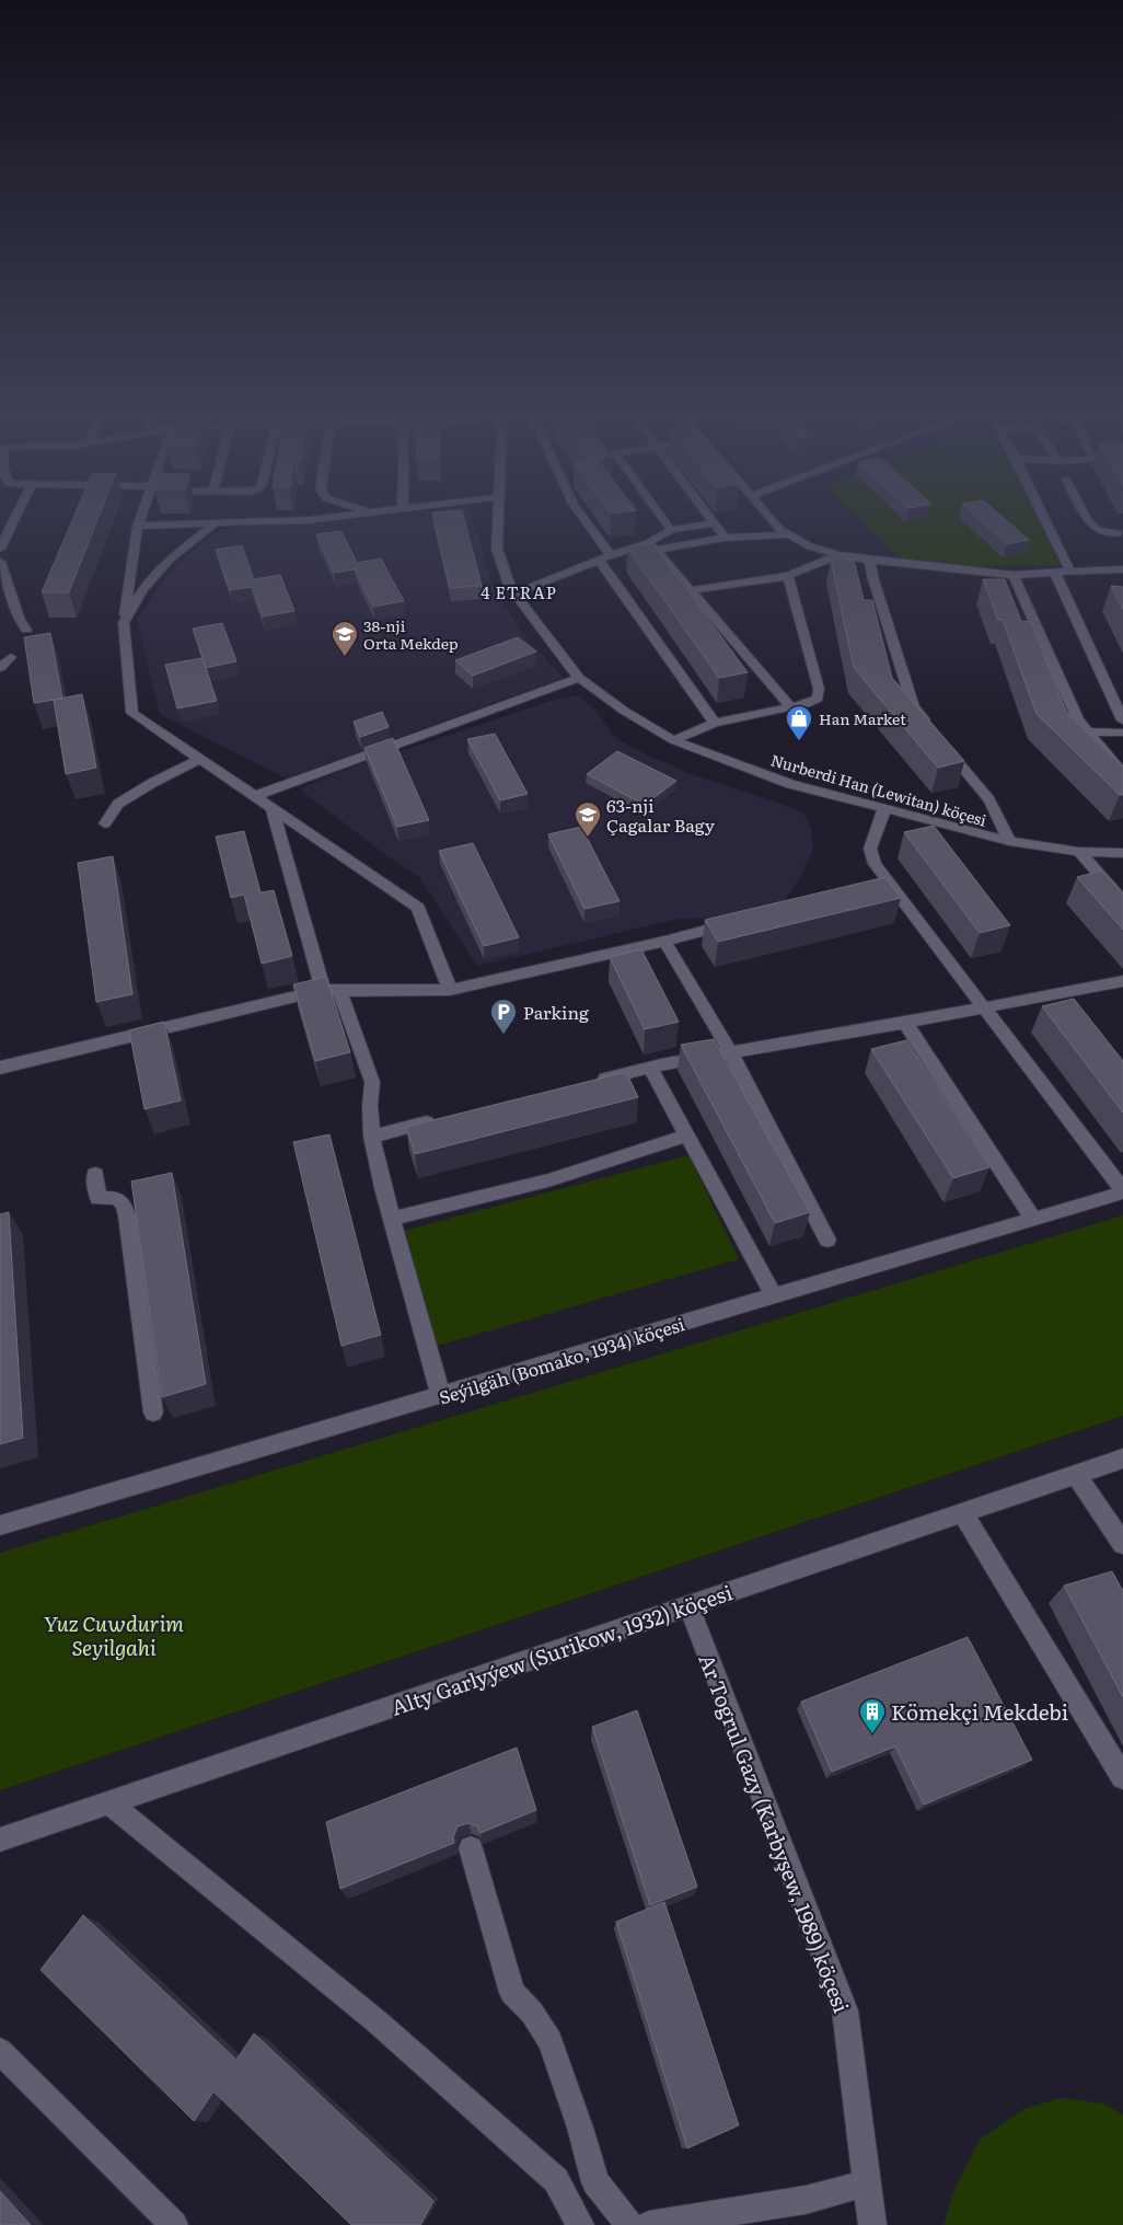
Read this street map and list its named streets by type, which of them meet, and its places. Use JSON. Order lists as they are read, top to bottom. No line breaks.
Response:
{"streets":{"street":["Nurberdi Han (Lewitan) köçesi","Seýilgäh (Bomako, 1934) köçesi","Alty Garlyýew (Surikow, 1932) köçesi","Ar Togrul Gazy (Karbyşew, 1989) köçesi"]},"crossings":[["Alty Garlyýew (Surikow, 1932) köçesi","Ar Togrul Gazy (Karbyşew, 1989) köçesi"]],"districts":["4 ETRAP"],"parks":["Yuz Cuwdurim Seyilgahi"],"places":{"school or university":["38-nji Orta Mekdep","63-nji Çagalar Bagy"],"shop":["Han Market"],"parking":["Parking"],"building":["Kömekçi Mekdebi"]}}
